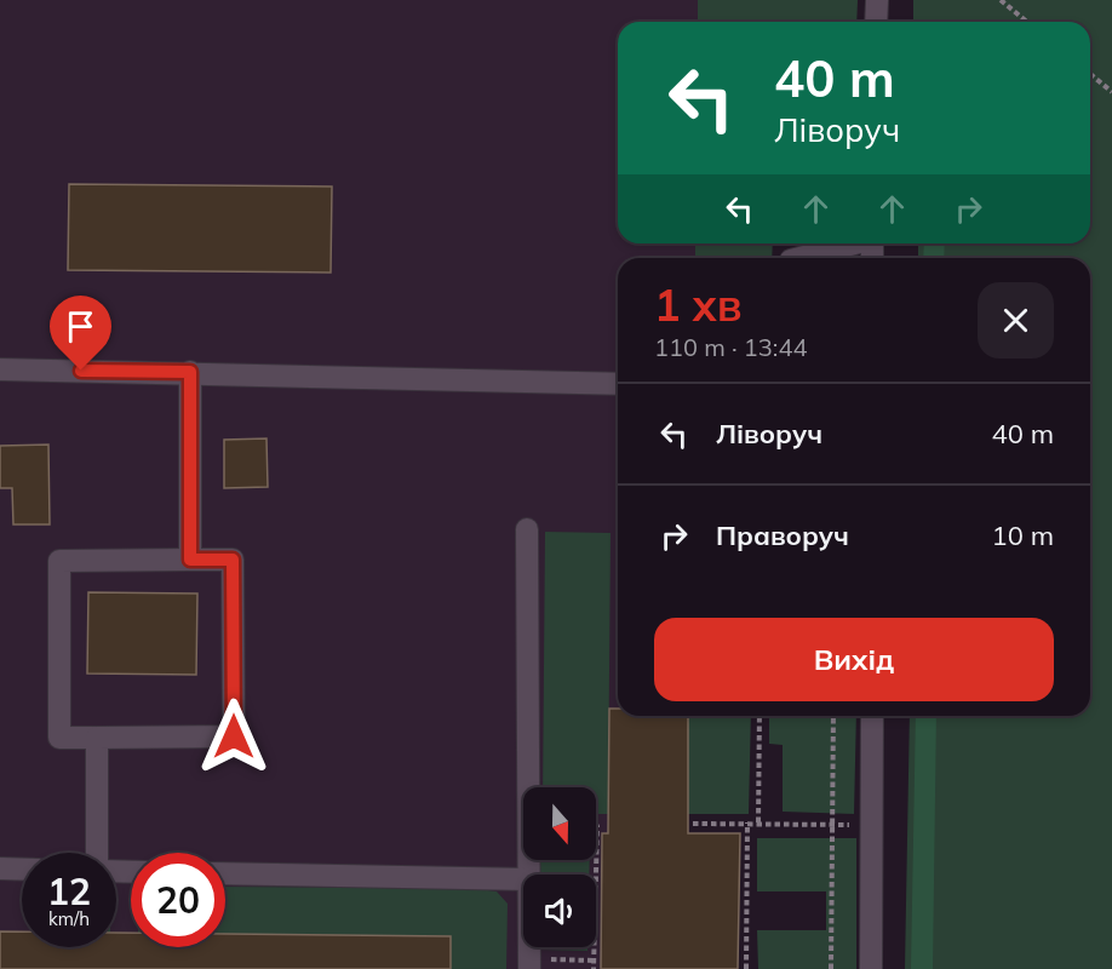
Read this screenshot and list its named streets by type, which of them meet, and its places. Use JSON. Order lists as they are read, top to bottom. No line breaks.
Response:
{"north":"bottom","page":{"turn":["40 m","Ліворуч"],"heading":["1 хв","110 m · 13:44"],"list":[{"name":"Ліворуч","value":"40 m"},{"name":"Праворуч","value":"10 m"}],"buttons":"Вихід","speed":"12 km/h","limit":"20"}}
